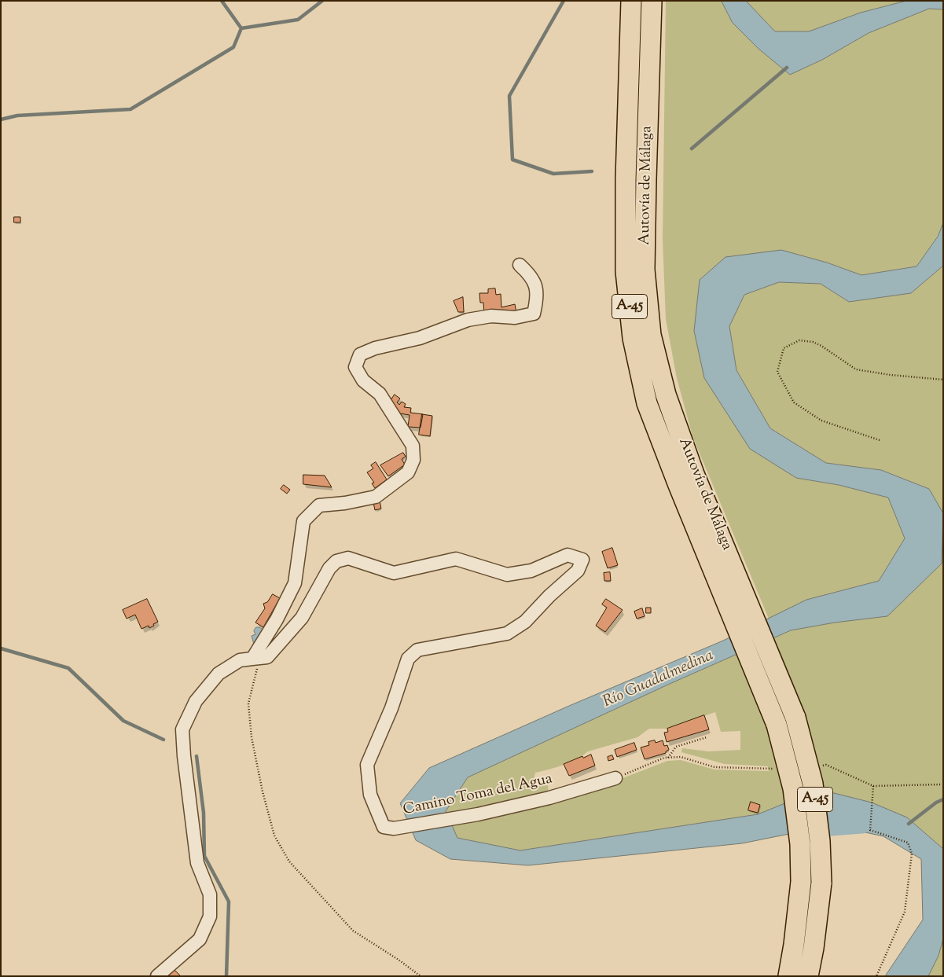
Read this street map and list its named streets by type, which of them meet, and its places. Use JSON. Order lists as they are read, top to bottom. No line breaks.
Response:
{"streets":{"highway":["Autovía de Málaga","A-45"],"street":["Camino Toma del Agua"]},"water":["Río Guadalmedina"]}
